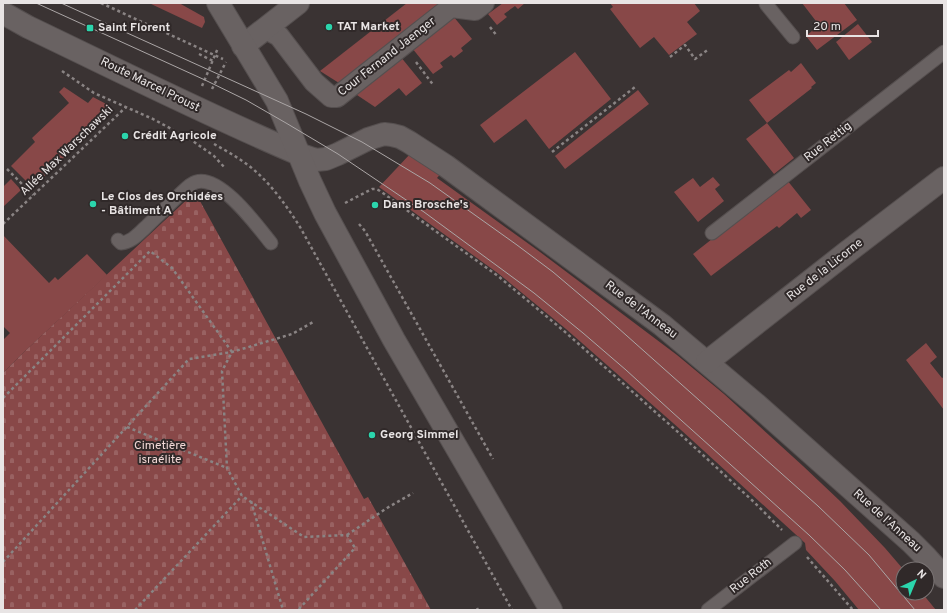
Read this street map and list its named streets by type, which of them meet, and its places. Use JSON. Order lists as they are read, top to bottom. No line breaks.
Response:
{"streets":{"street":["Cour Fernand Jaenger","Route Marcel Proust","Rue de la Licorne","Rue de l'Anneau"],"lane":["Rue Rettig","Rue Roth"],"path":["Allée Max Warschawski"]},"crossings":[["Route Marcel Proust","Rue de l'Anneau"],["Rue de la Licorne","Rue de l'Anneau"]],"parks":["Cimetière israélite"],"places":{"other":["TAT Market","Crédit Agricole","Le Clos des Orchidées - Bâtiment A","Dans Brosche's","Georg Simmel"],"transit":["Saint Florent"]},"scale_bar":"20 m","north":"top right"}
